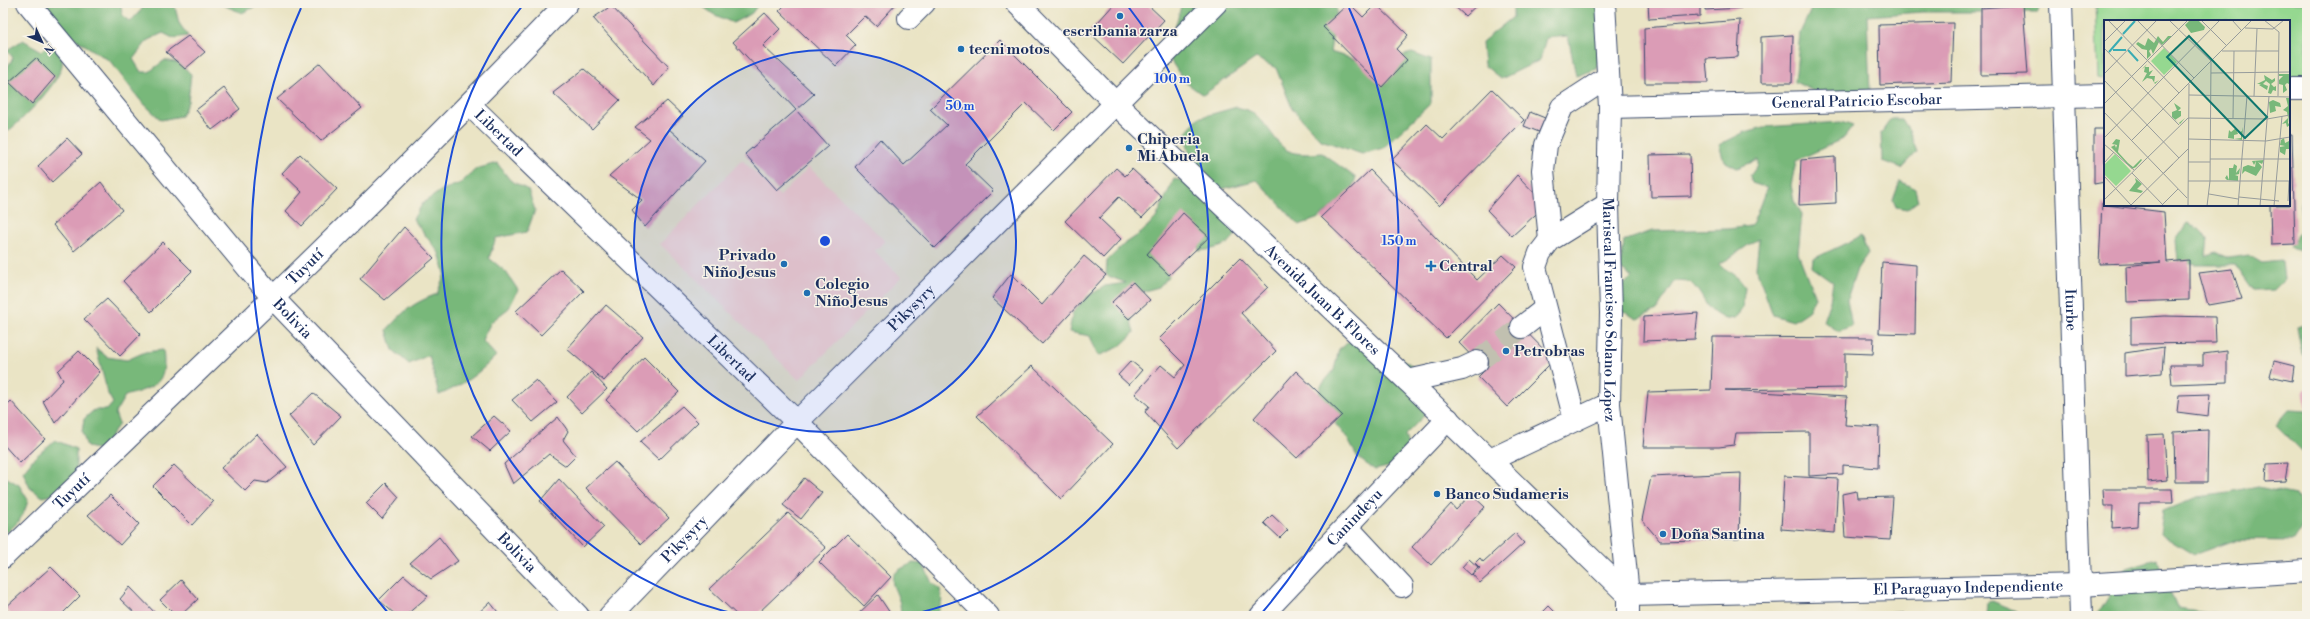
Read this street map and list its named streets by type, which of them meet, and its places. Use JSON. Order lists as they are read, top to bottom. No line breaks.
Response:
{"streets":{"street":["General Patricio Escobar","Libertad","Tuyutí","Avenida Juan B. Flores","Pikysyry","Iturbe","Mariscal Francisco Solano López","Bolivia","Canindeyu","El Paraguayo Independiente"]},"crossings":[["General Patricio Escobar","Iturbe"],["General Patricio Escobar","Mariscal Francisco Solano López"],["Libertad","Tuyutí"],["Libertad","Pikysyry"],["Tuyutí","Bolivia"],["Avenida Juan B. Flores","Pikysyry"],["Avenida Juan B. Flores","Mariscal Francisco Solano López"],["Avenida Juan B. Flores","Canindeyu"],["Avenida Juan B. Flores","El Paraguayo Independiente"],["Iturbe","El Paraguayo Independiente"],["Mariscal Francisco Solano López","El Paraguayo Independiente"]],"places":{"other":["escribania zarza","tecni motos","Chiperia Mi Abuela","Privado Niño Jesus","Colegio Niño Jesus","Petrobras","Banco Sudameris","Doña Santina"],"health":["Central"]},"north":"bottom right","rings":["100 m","50 m","150 m"]}
